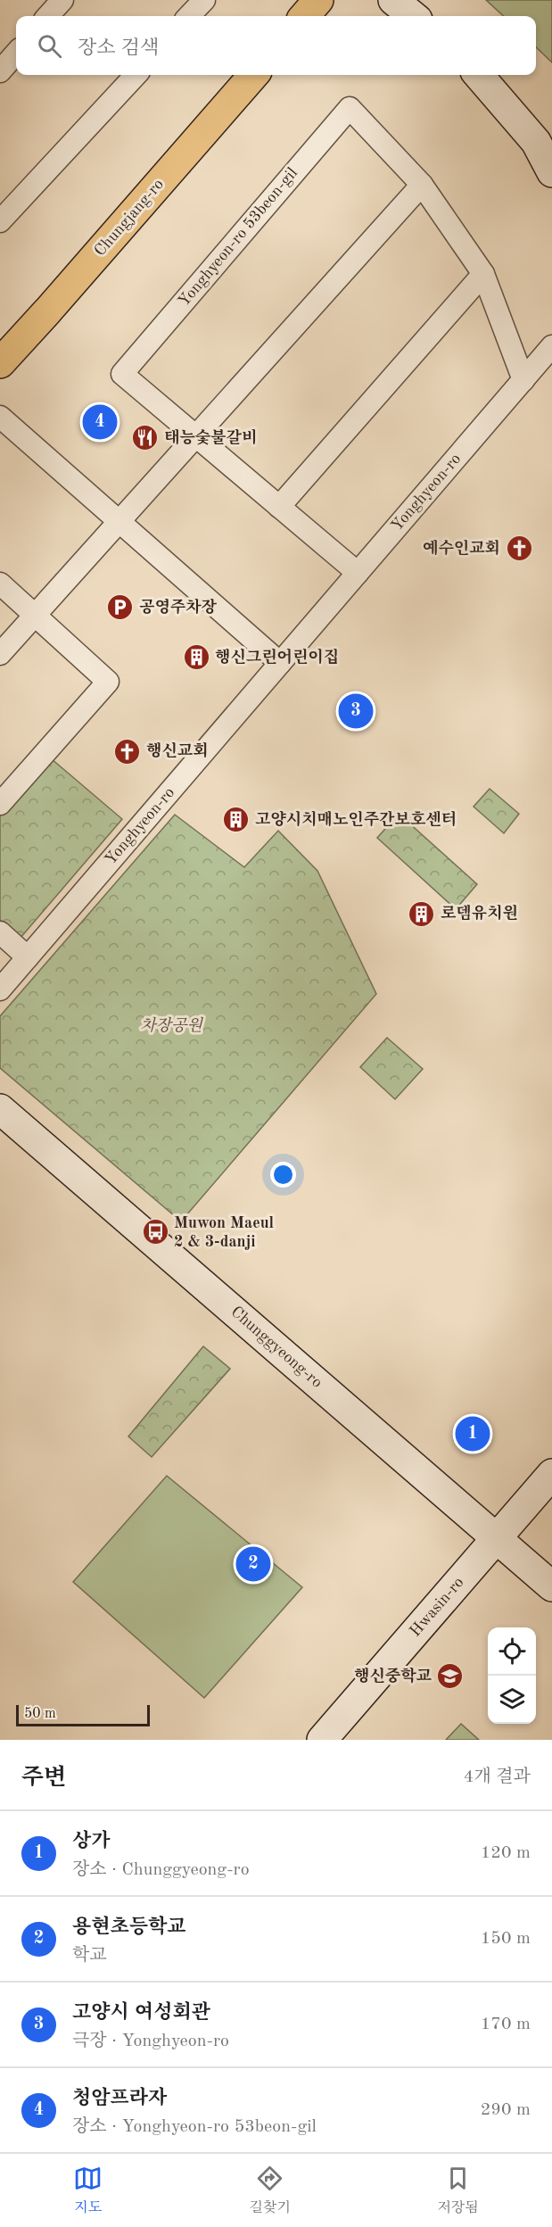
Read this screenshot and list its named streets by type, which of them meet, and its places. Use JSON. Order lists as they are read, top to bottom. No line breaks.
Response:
{"streets":{"main road":["Chungjang-ro","Chunggyeong-ro","Hwasin-ro"],"street":["Yonghyeon-ro 53beon-gil","Yonghyeon-ro"]},"crossings":[["Yonghyeon-ro 53beon-gil","Yonghyeon-ro"],["Chunggyeong-ro","Hwasin-ro"]],"parks":["차장공원"],"places":{"restaurant":["태능숯불갈비"],"church":["예수인교회","행신교회"],"parking":["공영주차장"],"building":["행신그린어린이집","고양시치매노인주간보호센터","로뎀유치원"],"bus stop":["Muwon Maeul 2 & 3-danji"],"school or university":["행신중학교"]},"scale_bar":"50 m","page":{"search":"장소 검색","pins":["4","3","1","2"],"scale":"50 m","heading":["주변","4개 결과"],"list":[{"mark":"1","name":"상가","note":"장소 · Chunggyeong-ro","value":"120 m"},{"mark":"2","name":"용현초등학교","note":"학교","value":"150 m"},{"mark":"3","name":"고양시 여성회관","note":"극장 · Yonghyeon-ro","value":"170 m"},{"mark":"4","name":"청암프라자","note":"장소 · Yonghyeon-ro 53beon-gil","value":"290 m"}],"nav":["지도","길찾기","저장됨"]}}
